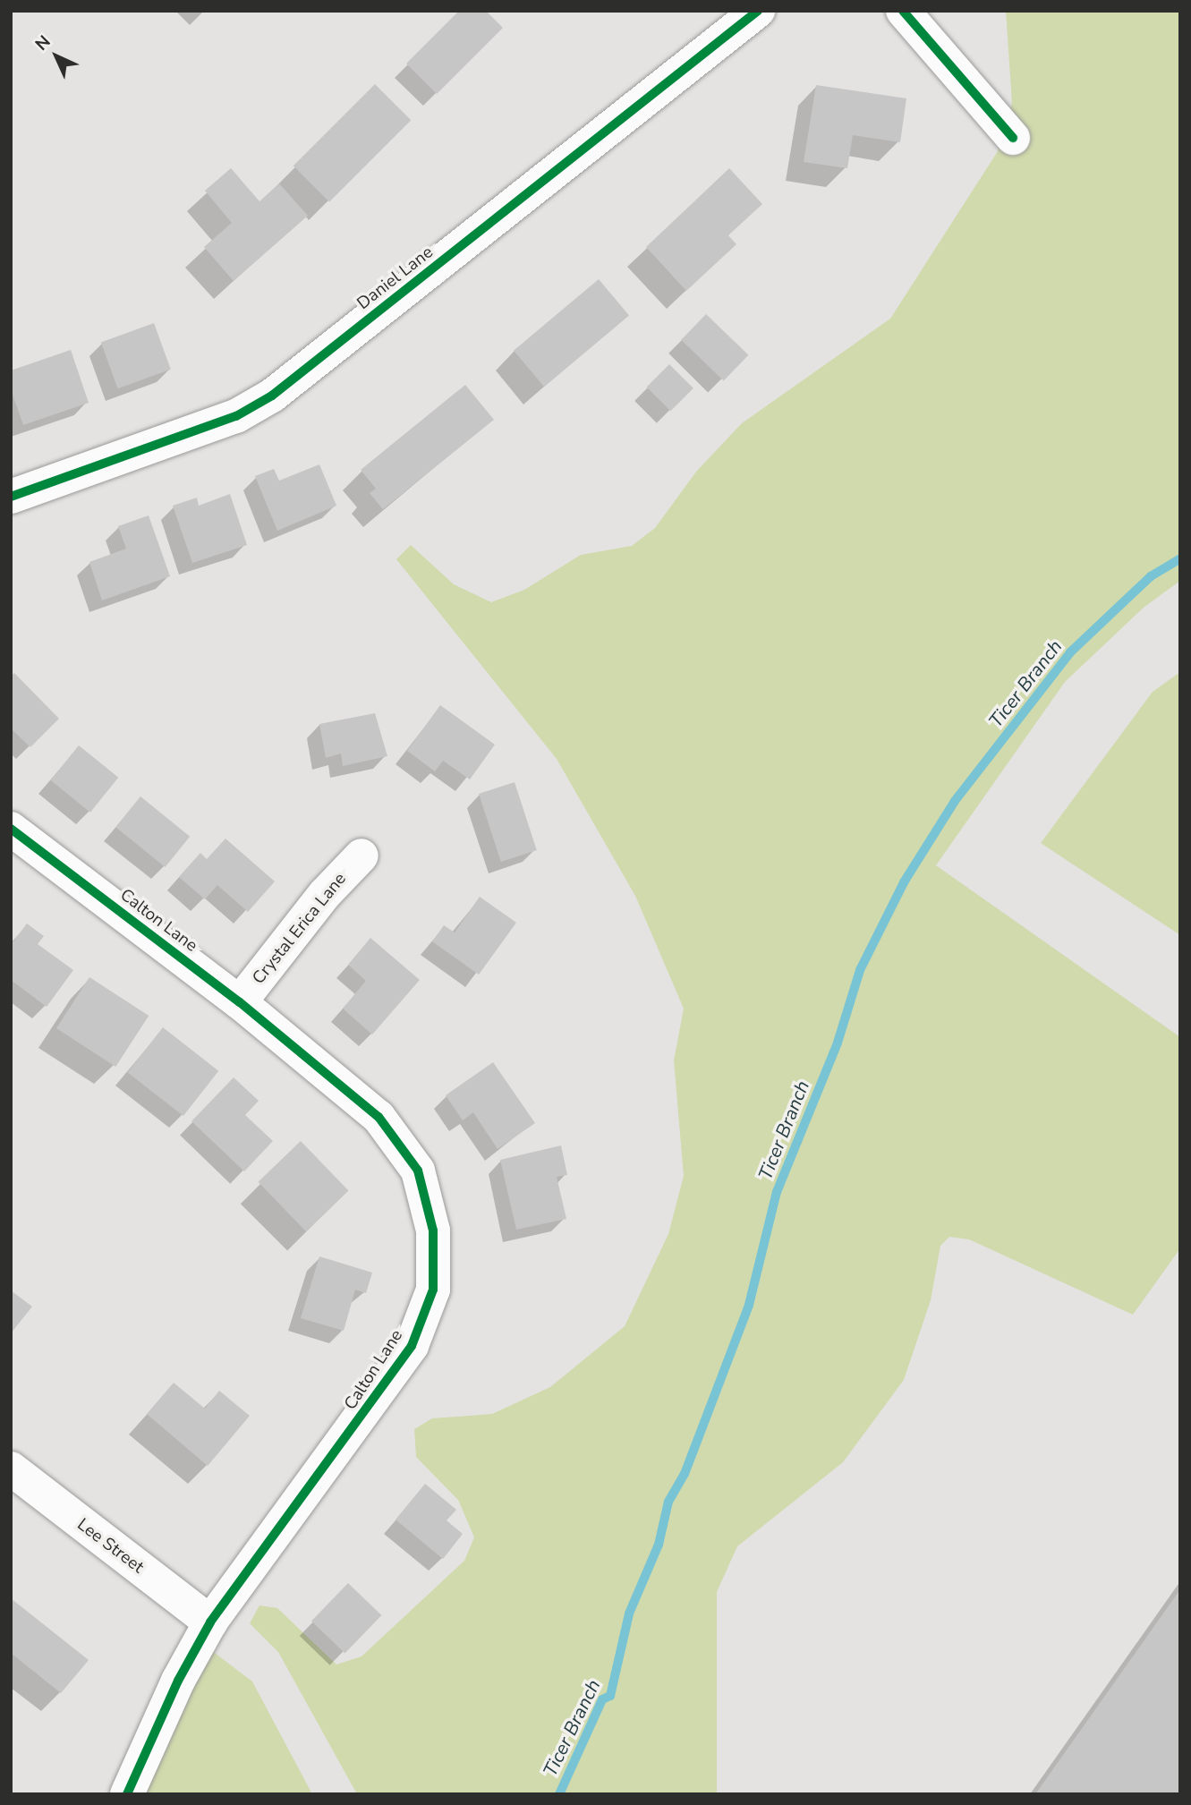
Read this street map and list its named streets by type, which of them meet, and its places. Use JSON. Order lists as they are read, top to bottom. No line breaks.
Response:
{"streets":{"street":["Daniel Lane","Calton Lane","Crystal Erica Lane","Lee Street"]},"crossings":[["Calton Lane","Crystal Erica Lane"],["Calton Lane","Lee Street"]],"water":["Ticer Branch"],"north":"top left"}
